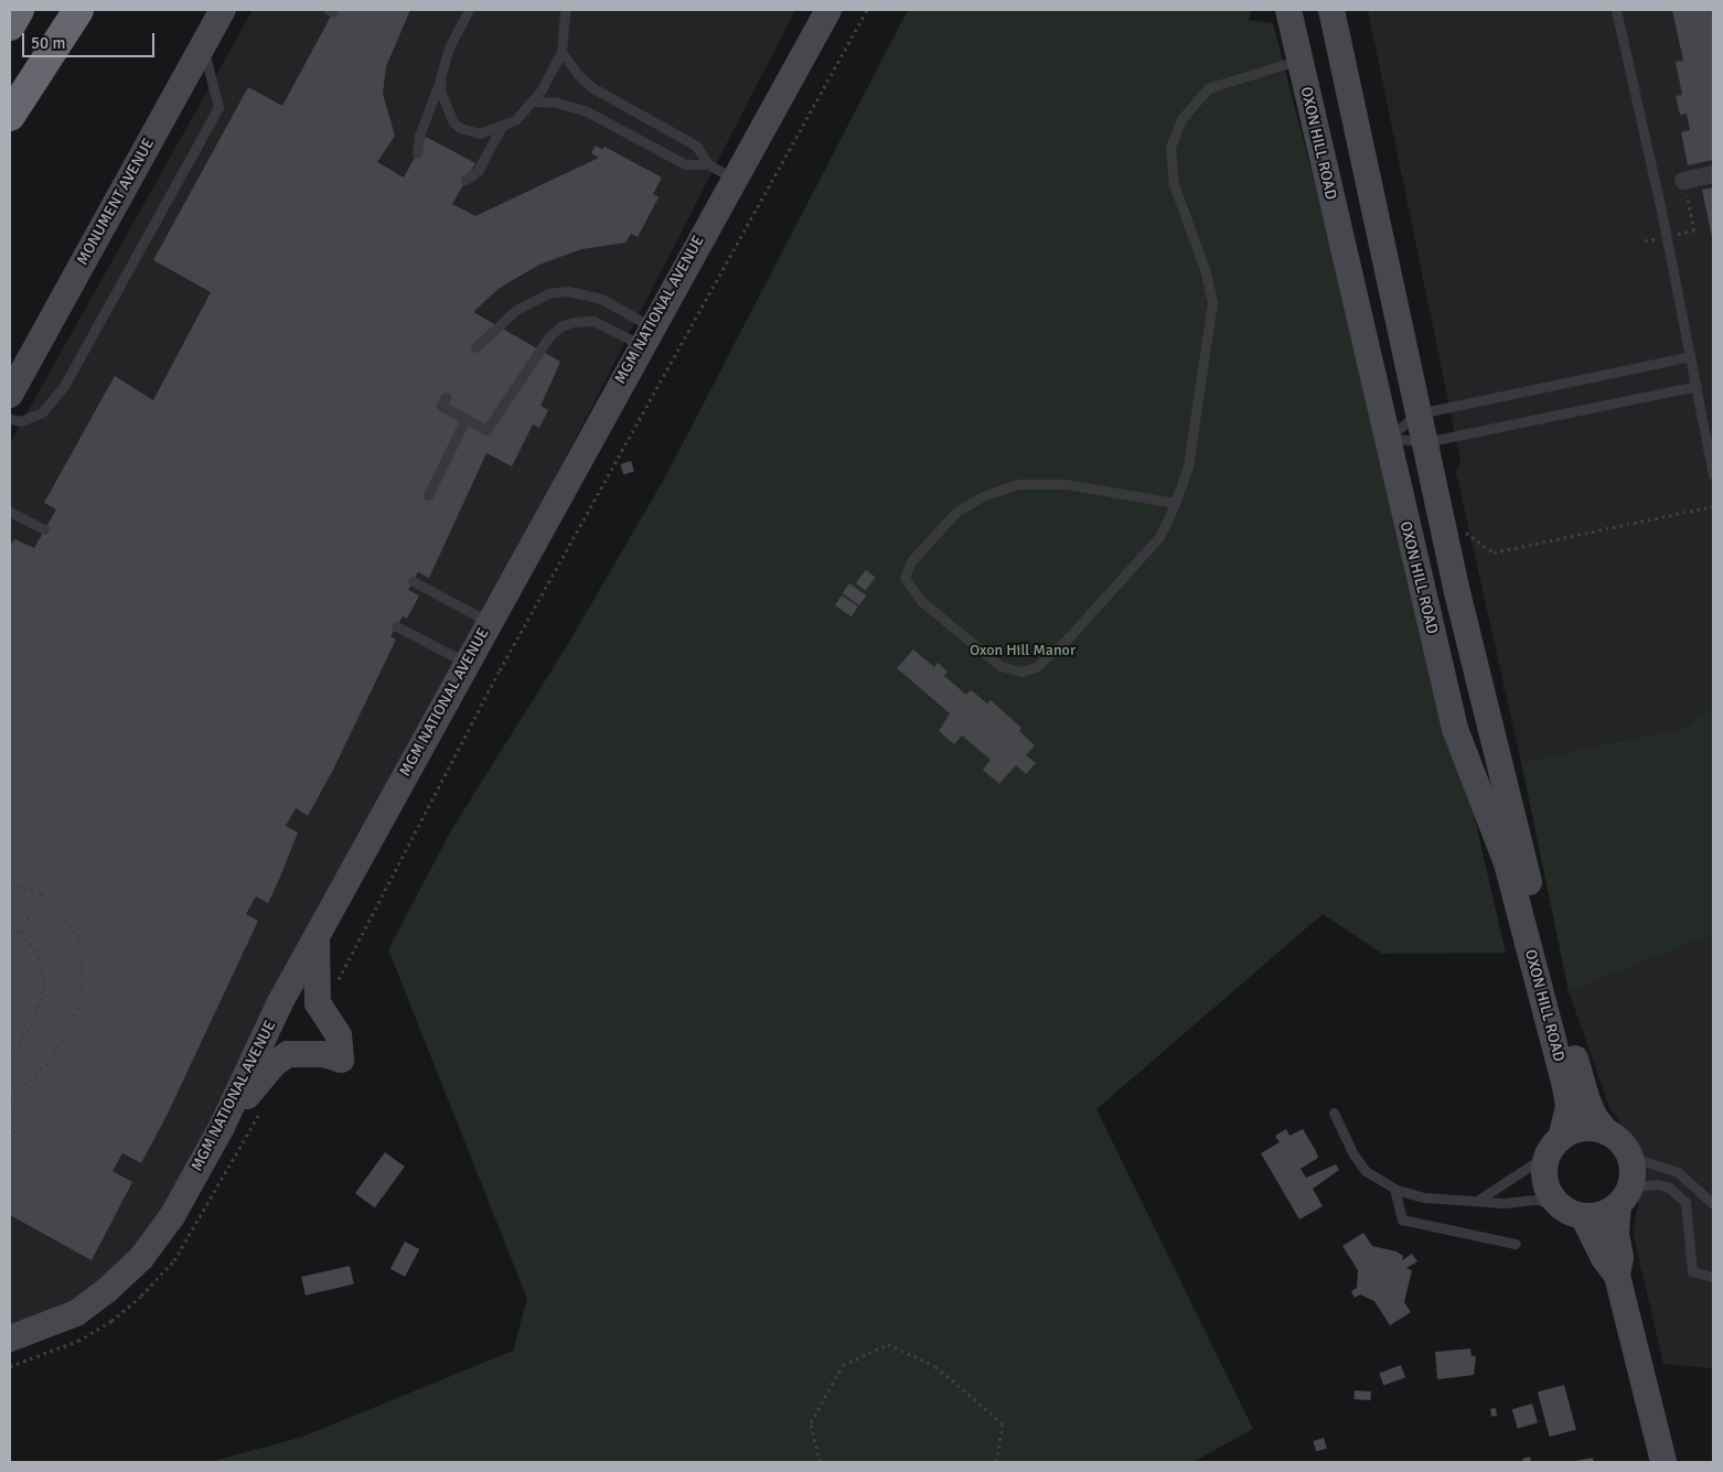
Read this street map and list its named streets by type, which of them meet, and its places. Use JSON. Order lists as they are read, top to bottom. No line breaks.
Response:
{"streets":{"main road":["OXON HILL ROAD","MONUMENT AVENUE","MGM NATIONAL AVENUE"]},"parks":["Oxon Hill Manor"],"scale_bar":"50 m"}
